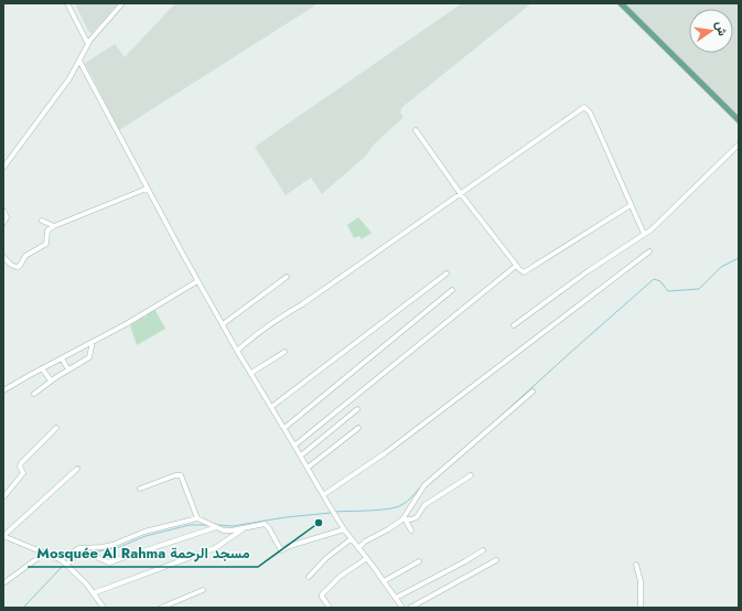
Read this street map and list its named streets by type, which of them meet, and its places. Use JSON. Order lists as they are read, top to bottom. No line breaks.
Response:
{"places":["Mosquée Al Rahma مسجد الرحمة"],"north":"right"}
